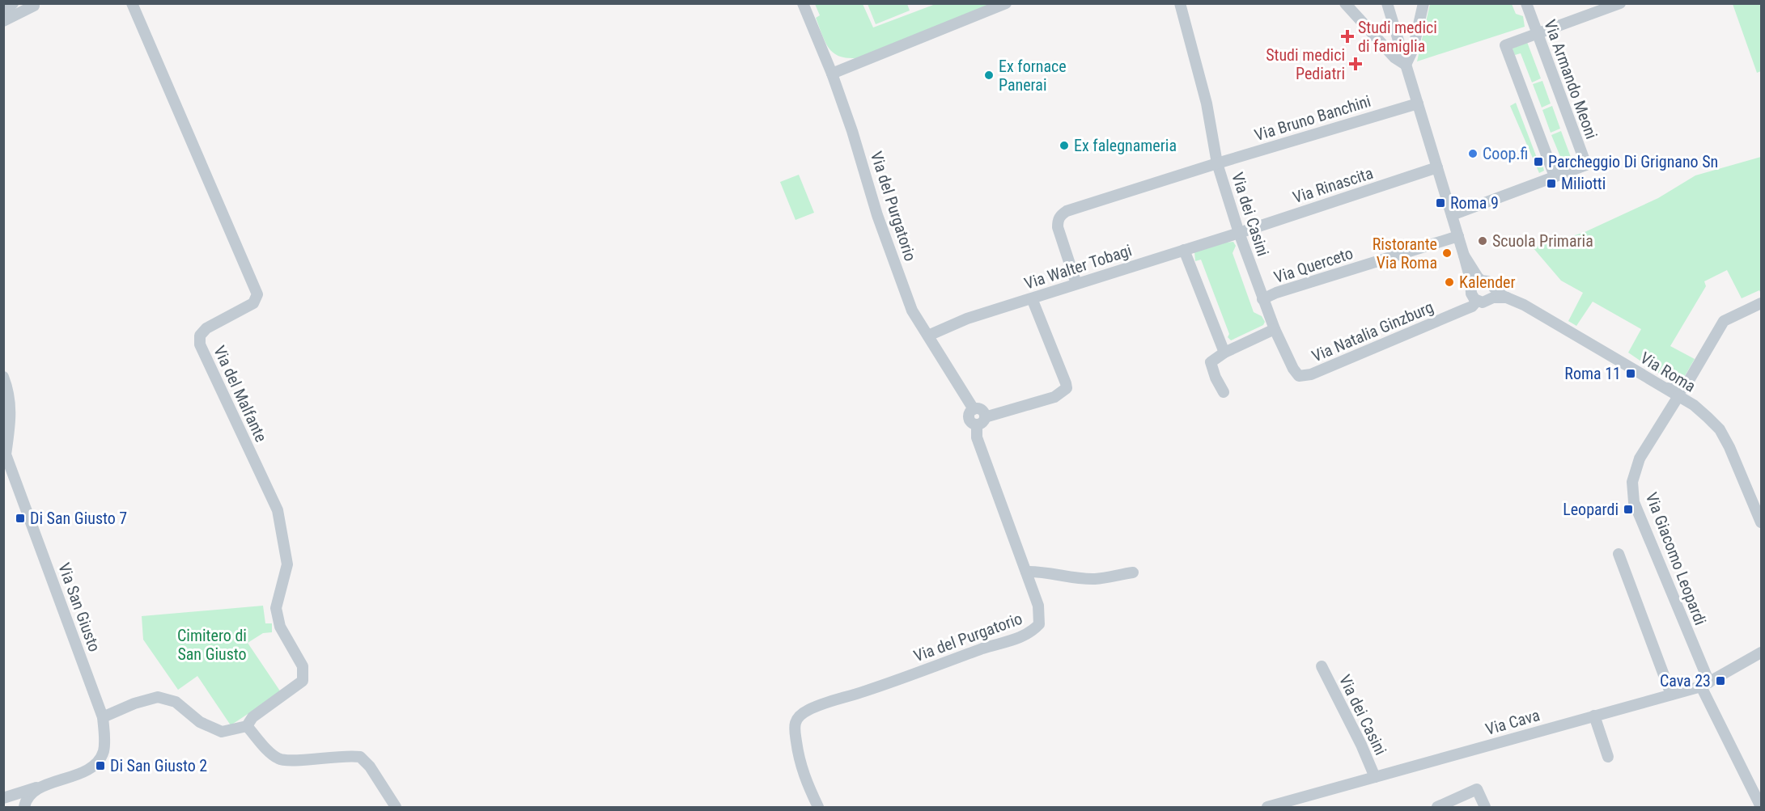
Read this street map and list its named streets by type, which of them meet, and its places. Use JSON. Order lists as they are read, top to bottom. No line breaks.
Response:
{"streets":{"street":["Via Armando Meoni","Via Bruno Banchini","Via Rinascita","Via del Purgatorio","Via dei Casini","Via Querceto","Via Walter Tobagi","Via Natalia Ginzburg","Via Roma","Via del Malfante","Via Giacomo Leopardi","Via San Giusto","Via Cava"]},"crossings":[["Via Bruno Banchini","Via dei Casini"],["Via Bruno Banchini","Via Walter Tobagi"],["Via Rinascita","Via dei Casini"],["Via Rinascita","Via Walter Tobagi"],["Via del Purgatorio","Via Walter Tobagi"],["Via dei Casini","Via Querceto"],["Via dei Casini","Via Walter Tobagi"],["Via dei Casini","Via Natalia Ginzburg"],["Via dei Casini","Via Cava"],["Via Natalia Ginzburg","Via Roma"],["Via Roma","Via Giacomo Leopardi"],["Via Giacomo Leopardi","Via Cava"]],"parks":["Cimitero di San Giusto"],"places":{"health":["Studi medici di famiglia","Studi medici Pediatri"],"other":["Ex fornace Panerai","Ex falegnameria","Coop.fi","Scuola Primaria","Ristorante Via Roma","Kalender"],"transit":["Parcheggio Di Grignano Sn","Miliotti","Roma 9","Roma 11","Leopardi","Di San Giusto 7","Cava 23","Di San Giusto 2"]}}
